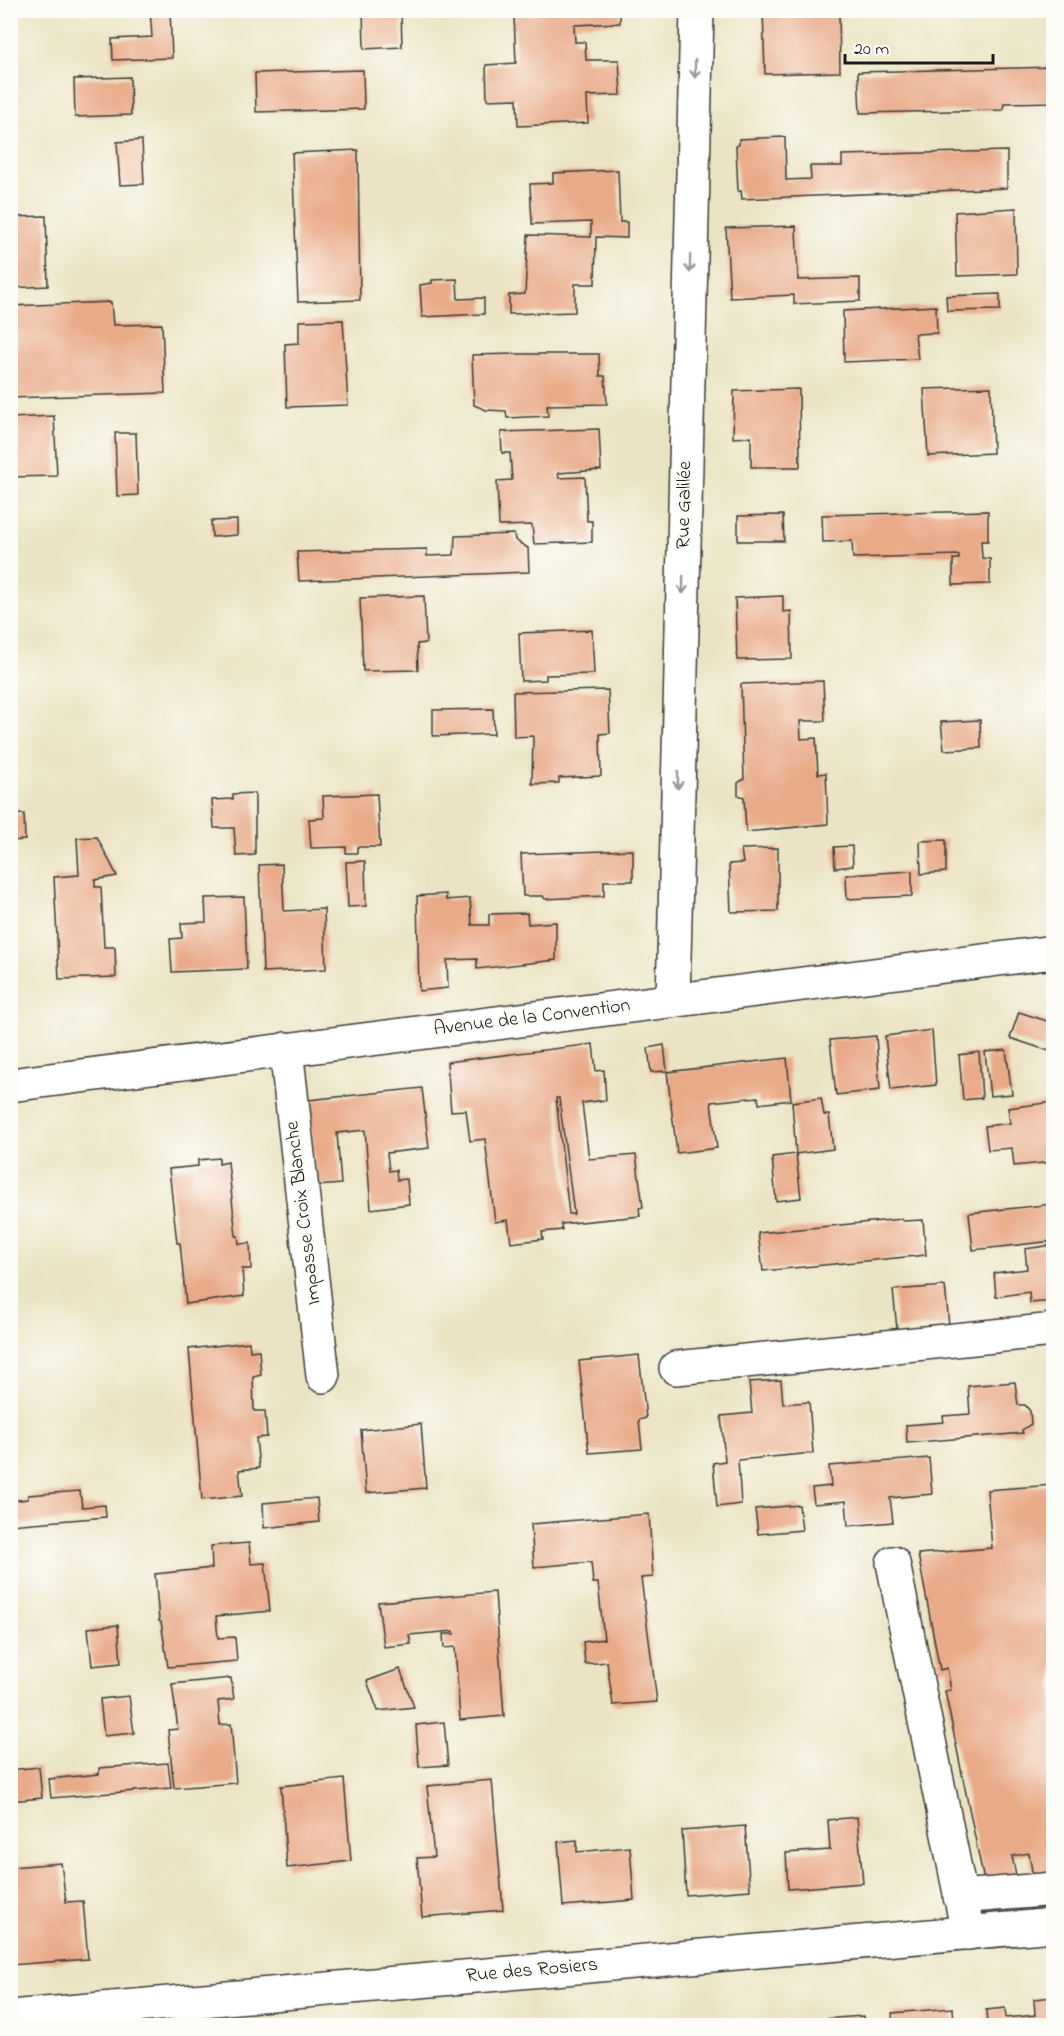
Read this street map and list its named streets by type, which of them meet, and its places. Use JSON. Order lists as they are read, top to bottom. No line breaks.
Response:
{"streets":{"street":["Rue Galilée","Avenue de la Convention","Impasse Croix Blanche","Rue des Rosiers"]},"crossings":[["Rue Galilée","Avenue de la Convention"],["Avenue de la Convention","Impasse Croix Blanche"]],"one_way":["Rue Galilée"],"scale_bar":"20 m"}
